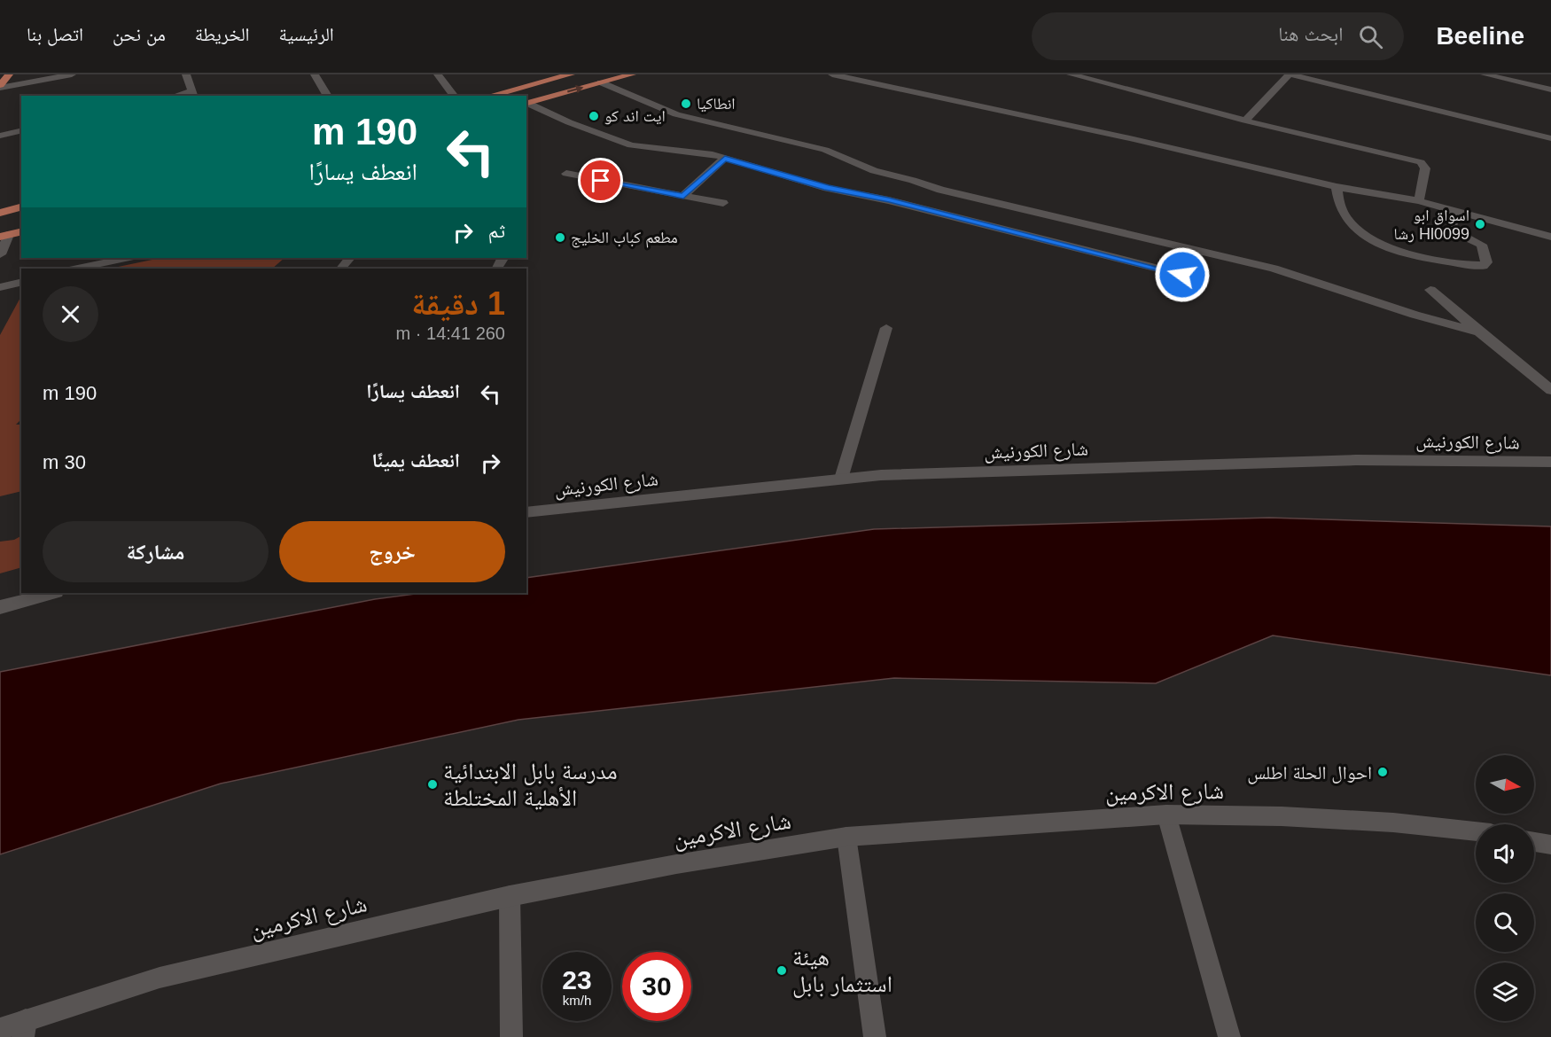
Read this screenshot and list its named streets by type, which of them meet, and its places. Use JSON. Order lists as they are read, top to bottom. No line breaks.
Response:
{"streets":{"street":["شارع الكورنيش","شارع الاكرمين"]},"places":["انطاكيا","ايت اند كو","اسواق ابو رشا Hl0099","مطعم كباب الخليج","احوال الحلة اطلس","مدرسة بابل الابتدائية الأهلية المختلطة","هيئة استثمار بابل"],"north":"right","page":{"header":"Beeline","search":"ابحث هنا","nav":["الرئيسية","الخريطة","من نحن","اتصل بنا"],"turn":["190 m","انعطف يسارًا"],"then":"ثم","heading":["1 دقيقة","260 m · 14:41"],"list":[{"name":"انعطف يسارًا","value":"190 m"},{"name":"انعطف يمينًا","value":"30 m"}],"buttons":["خروج","مشاركة"],"speed":"23 km/h","limit":"30"}}
